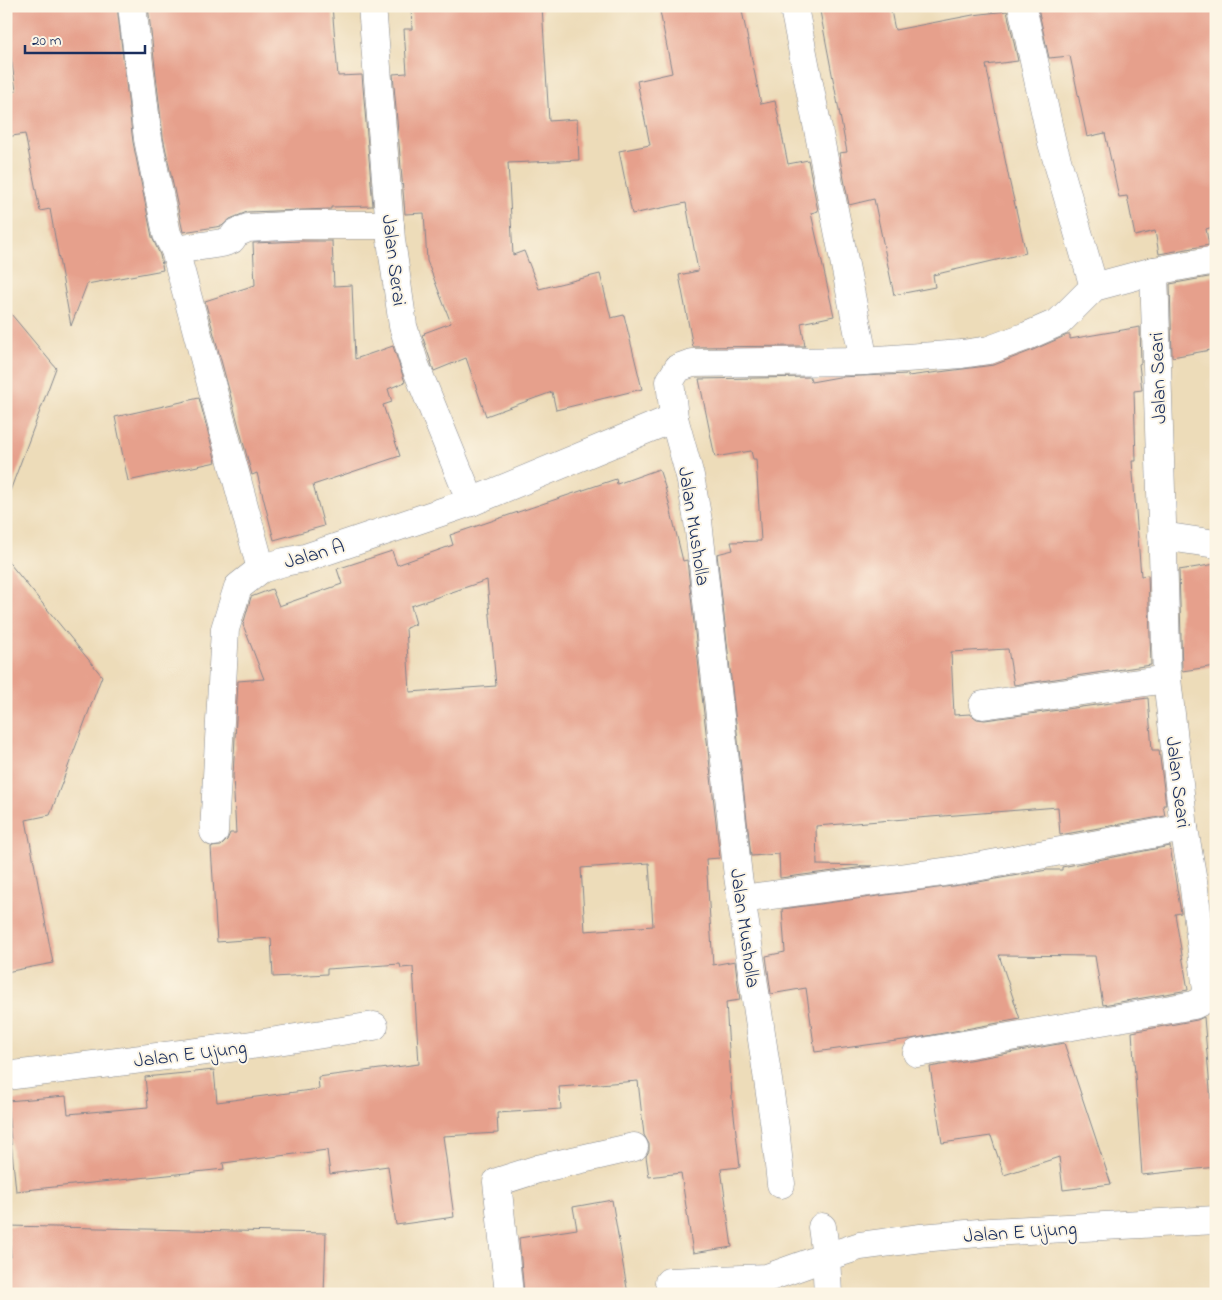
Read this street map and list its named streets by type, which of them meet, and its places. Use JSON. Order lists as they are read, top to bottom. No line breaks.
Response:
{"streets":{"street":["Jalan Serai","Jalan Seari","Jalan Musholla","Jalan A","Jalan E Ujung"]},"crossings":[["Jalan Serai","Jalan A"],["Jalan Musholla","Jalan A"]],"scale_bar":"20 m"}
